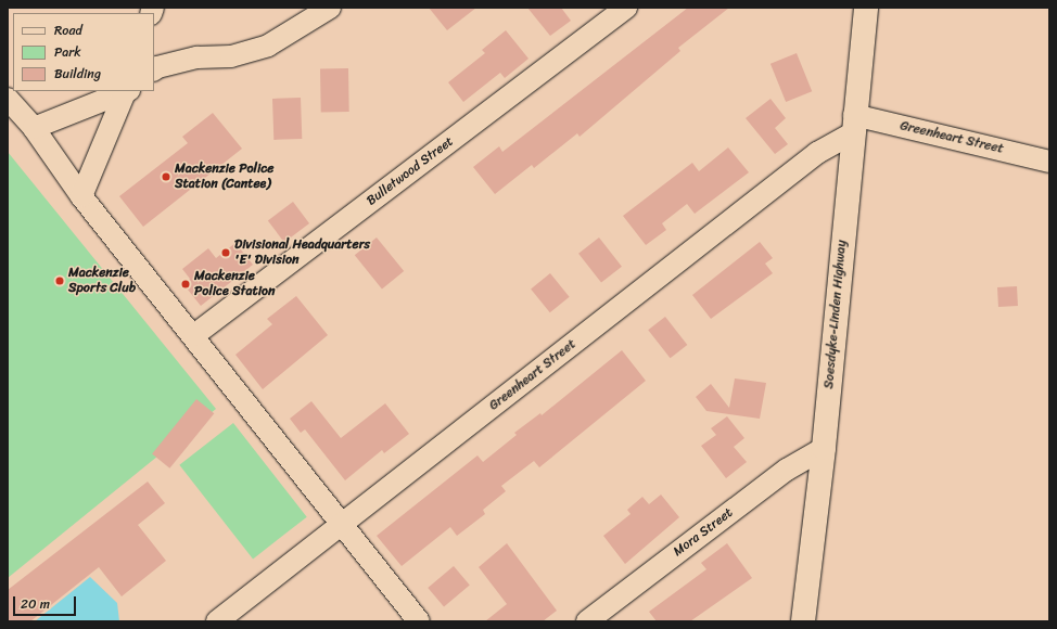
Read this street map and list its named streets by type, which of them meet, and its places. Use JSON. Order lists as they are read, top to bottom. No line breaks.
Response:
{"streets":{"main road":["Soesdyke-Linden Highway"],"street":["Greenheart Street","Bulletwood Street","Mora Street"]},"crossings":[["Greenheart Street","Soesdyke-Linden Highway"],["Soesdyke-Linden Highway","Mora Street"]],"places":["Mackenzie Police Station (Cantee)","Divisional Headquarters 'E' Division","Mackenzie Sports Club","Mackenzie Police Station"],"legend":["Road","Park","Building"],"scale_bar":"20 m"}
